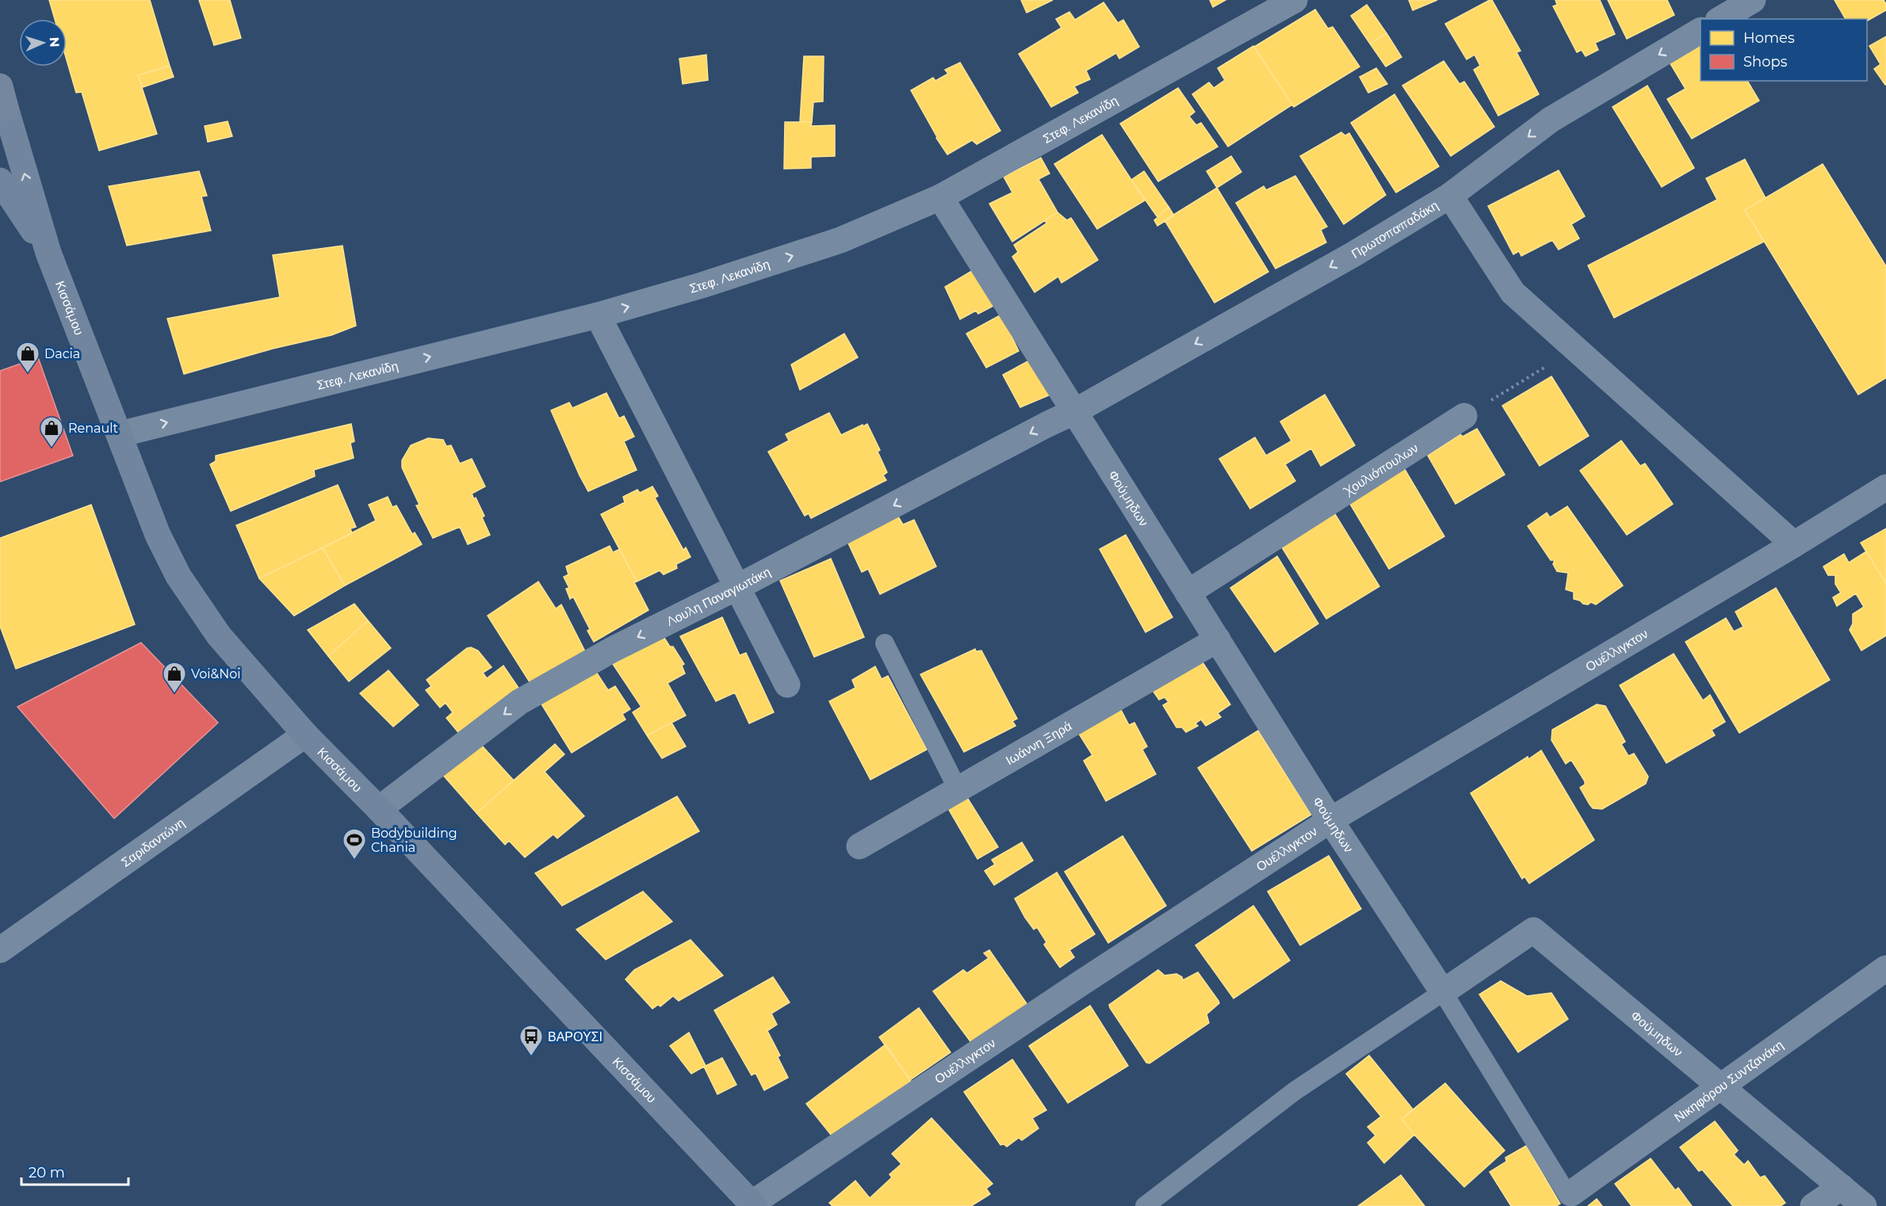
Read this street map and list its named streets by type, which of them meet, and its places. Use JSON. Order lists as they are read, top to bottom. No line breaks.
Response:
{"streets":{"main road":["Κισσάμου"],"street":["Στεφ. Λεκανίδη","Πρωτοπαπαδάκη","Χουλιόπουλων","Φούμηδων","Λουλη Παναγιωτάκη","Ουέλλιγκτον","Ιωάννη Ξηρά","Σαριδαντώνη","Νικηφόρου Συντζανάκη"]},"crossings":[["Στεφ. Λεκανίδη","Κισσάμου"],["Στεφ. Λεκανίδη","Φούμηδων"],["Πρωτοπαπαδάκη","Φούμηδων"],["Πρωτοπαπαδάκη","Λουλη Παναγιωτάκη"],["Κισσάμου","Λουλη Παναγιωτάκη"],["Κισσάμου","Ουέλλιγκτον"],["Κισσάμου","Σαριδαντώνη"],["Χουλιόπουλων","Φούμηδων"],["Φούμηδων","Λουλη Παναγιωτάκη"],["Φούμηδων","Ουέλλιγκτον"],["Φούμηδων","Ιωάννη Ξηρά"],["Φούμηδων","Νικηφόρου Συντζανάκη"]],"one_way":["Στεφ. Λεκανίδη","Πρωτοπαπαδάκη","Λουλη Παναγιωτάκη"],"places":{"shop":["Dacia","Renault","Voi&Noi"],"sports":["Bodybuilding Chania"],"bus stop":["ΒΑΡΟΥΣΙ"]},"legend":["Homes","Shops"],"scale_bar":"20 m","north":"right"}
